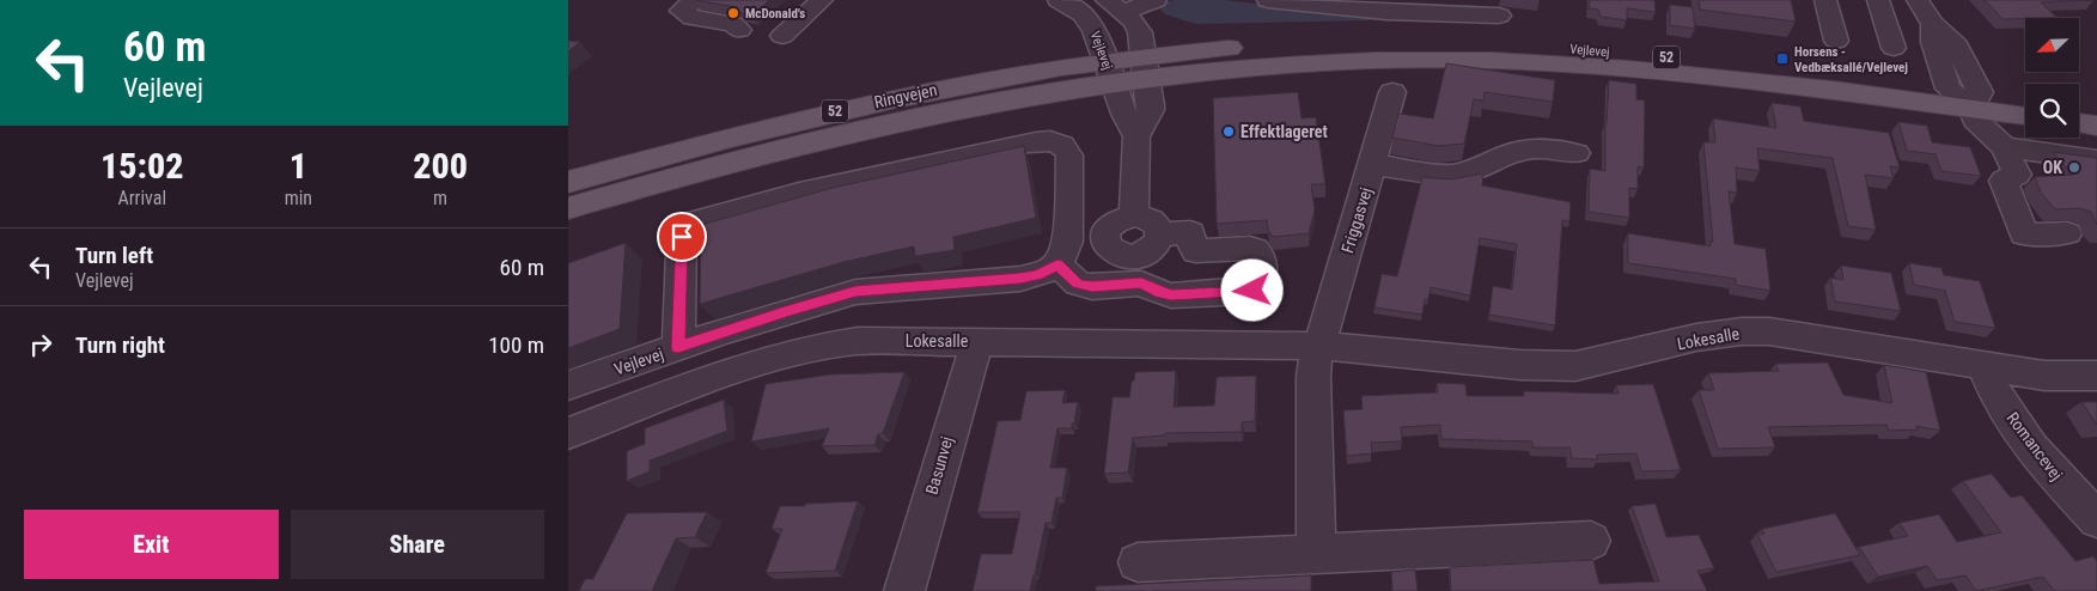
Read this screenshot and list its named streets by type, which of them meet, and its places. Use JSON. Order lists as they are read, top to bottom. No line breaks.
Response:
{"streets":{"main road":["Vejlevej","52","Ringvejen"],"street":["Friggasvej","Lokesalle","Romancevej","Basunvej"]},"crossings":[["Vejlevej","Ringvejen"],["Friggasvej","Lokesalle"],["Lokesalle","Romancevej"],["Lokesalle","Basunvej"]],"places":{"other":["McDonald's","Effektlageret","OK"],"transit":["Horsens - Vedbæksallé/Vejlevej"]},"north":"bottom left","page":{"turn":["60 m","Vejlevej"],"eta":["15:02","Arrival","1","min","200","m"],"list":[{"name":"Turn left","note":"Vejlevej","value":"60 m"},{"name":"Turn right","value":"100 m"}],"buttons":["Exit","Share"]}}
